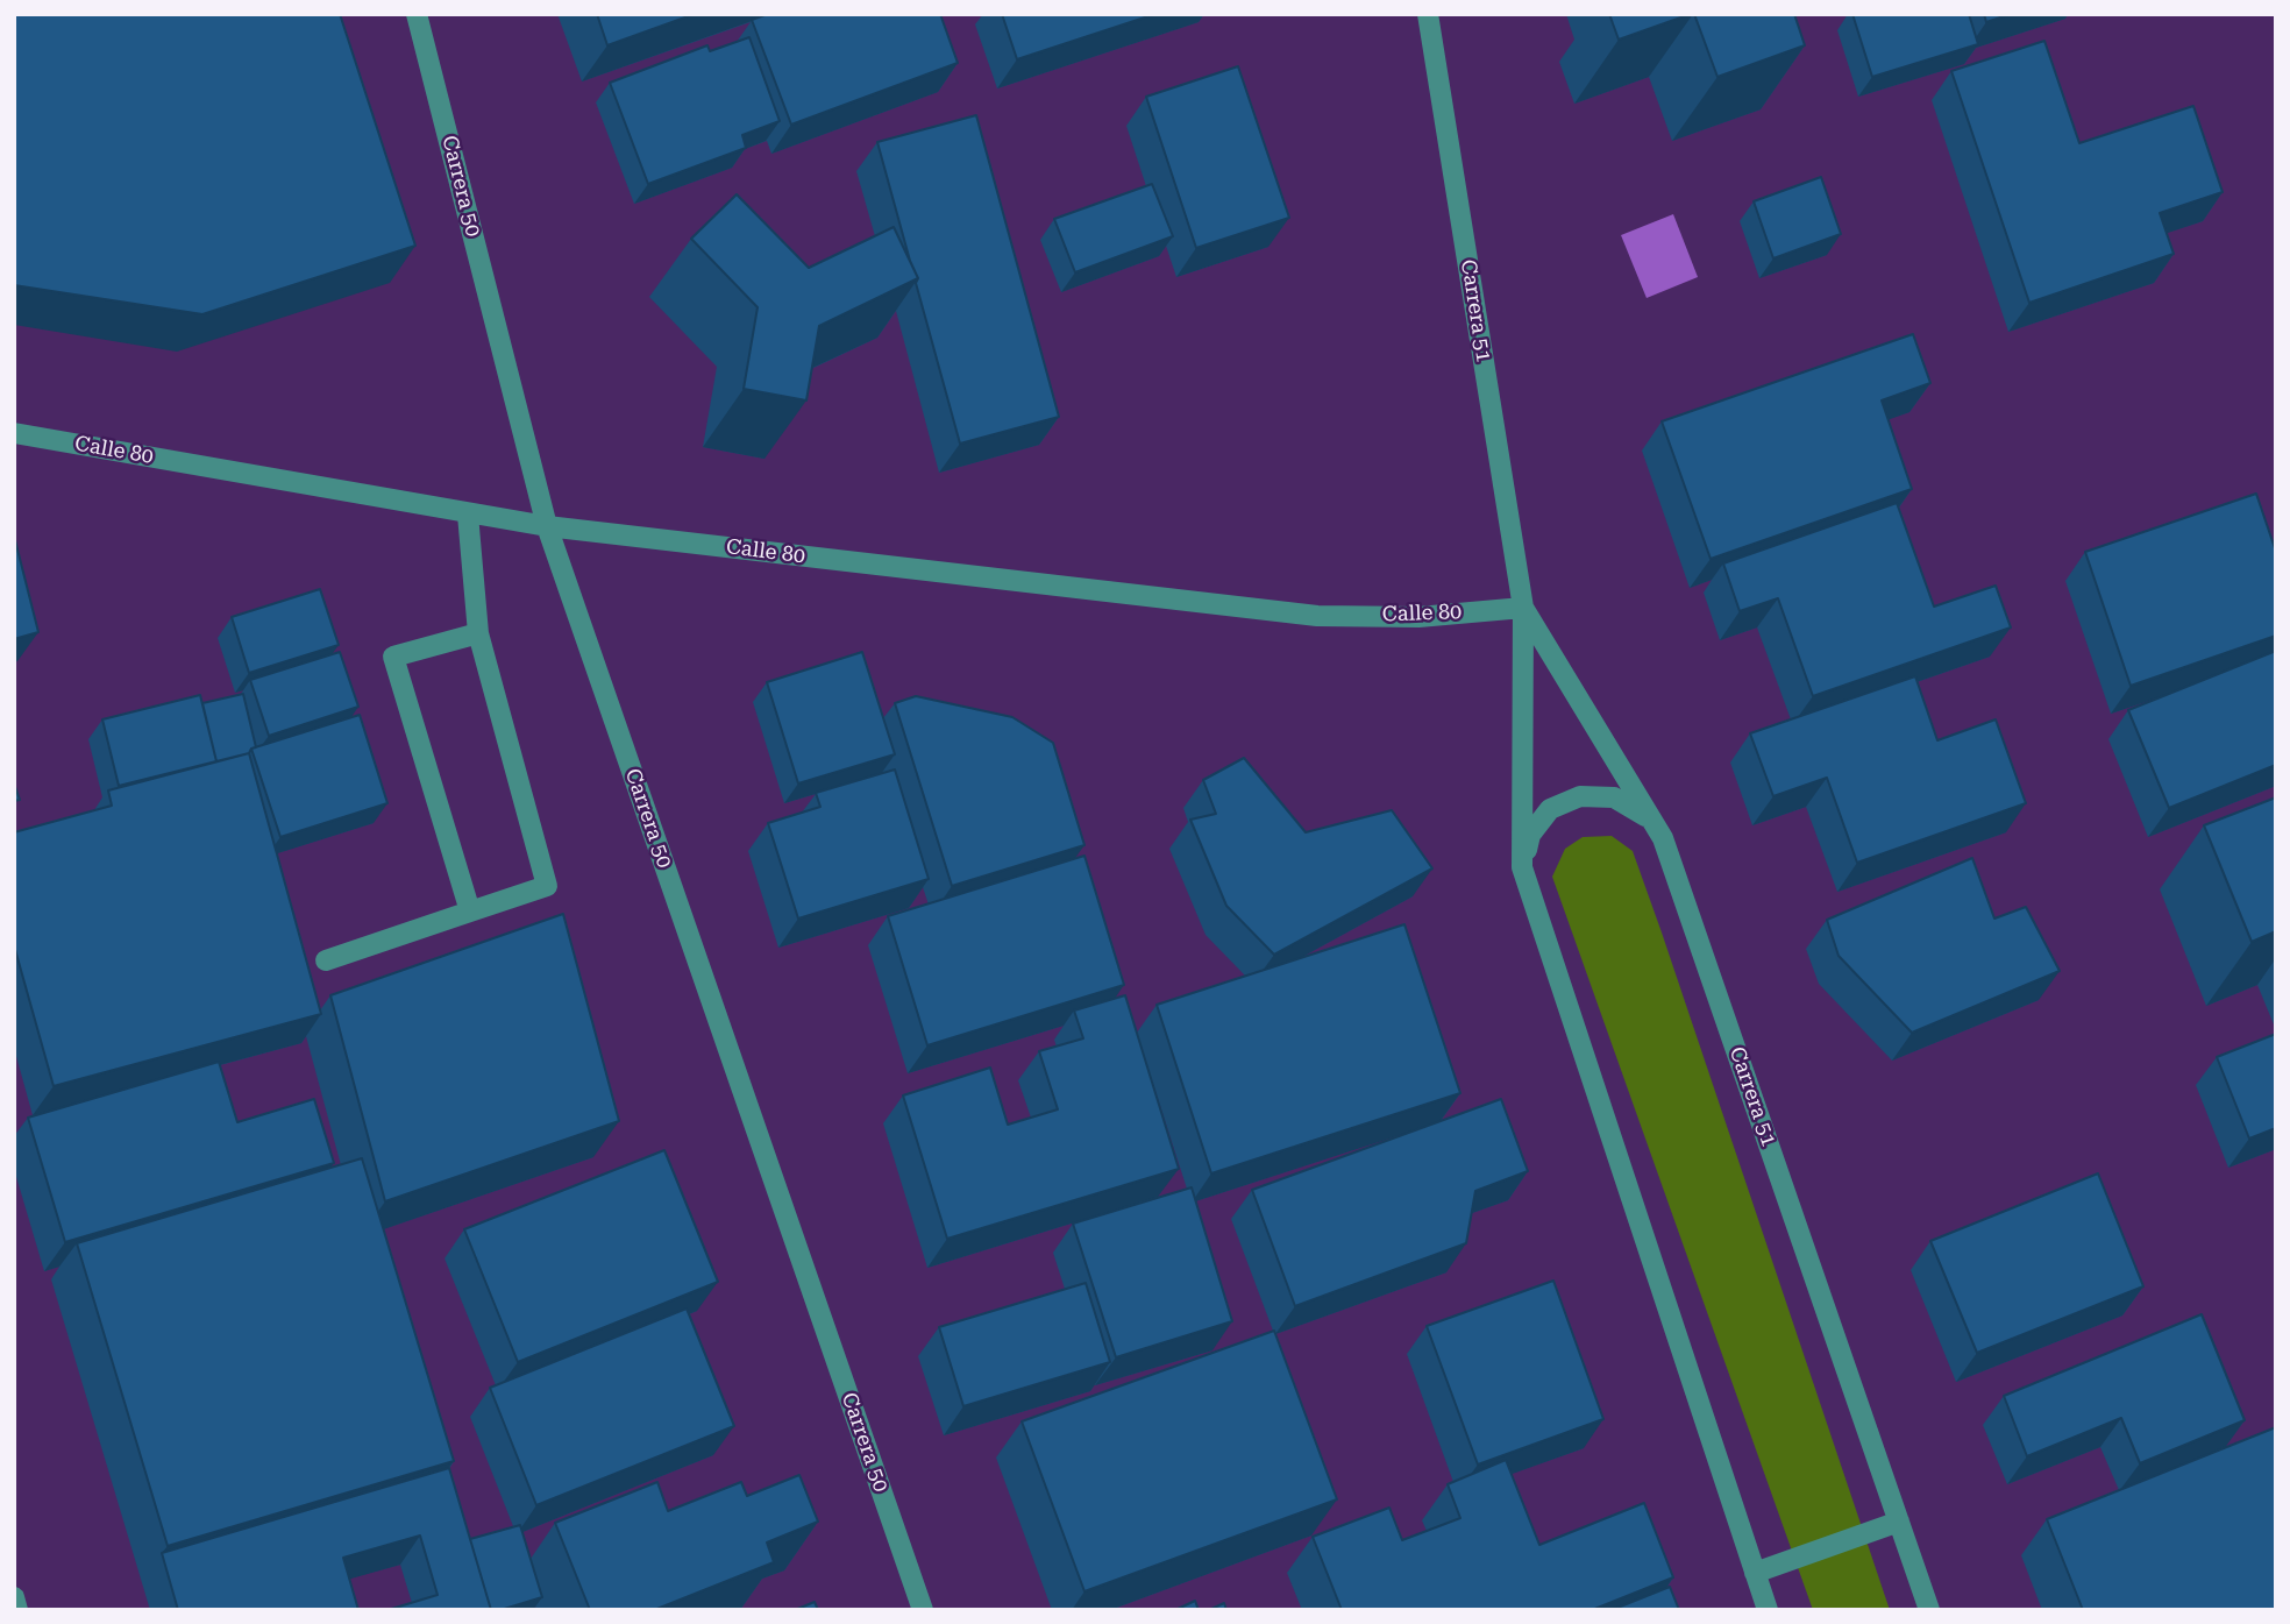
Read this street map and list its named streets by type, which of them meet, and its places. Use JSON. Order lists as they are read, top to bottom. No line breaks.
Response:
{"streets":{"street":["Carrera 50","Carrera 51","Calle 80"]},"crossings":[["Carrera 50","Calle 80"],["Carrera 51","Calle 80"]]}
